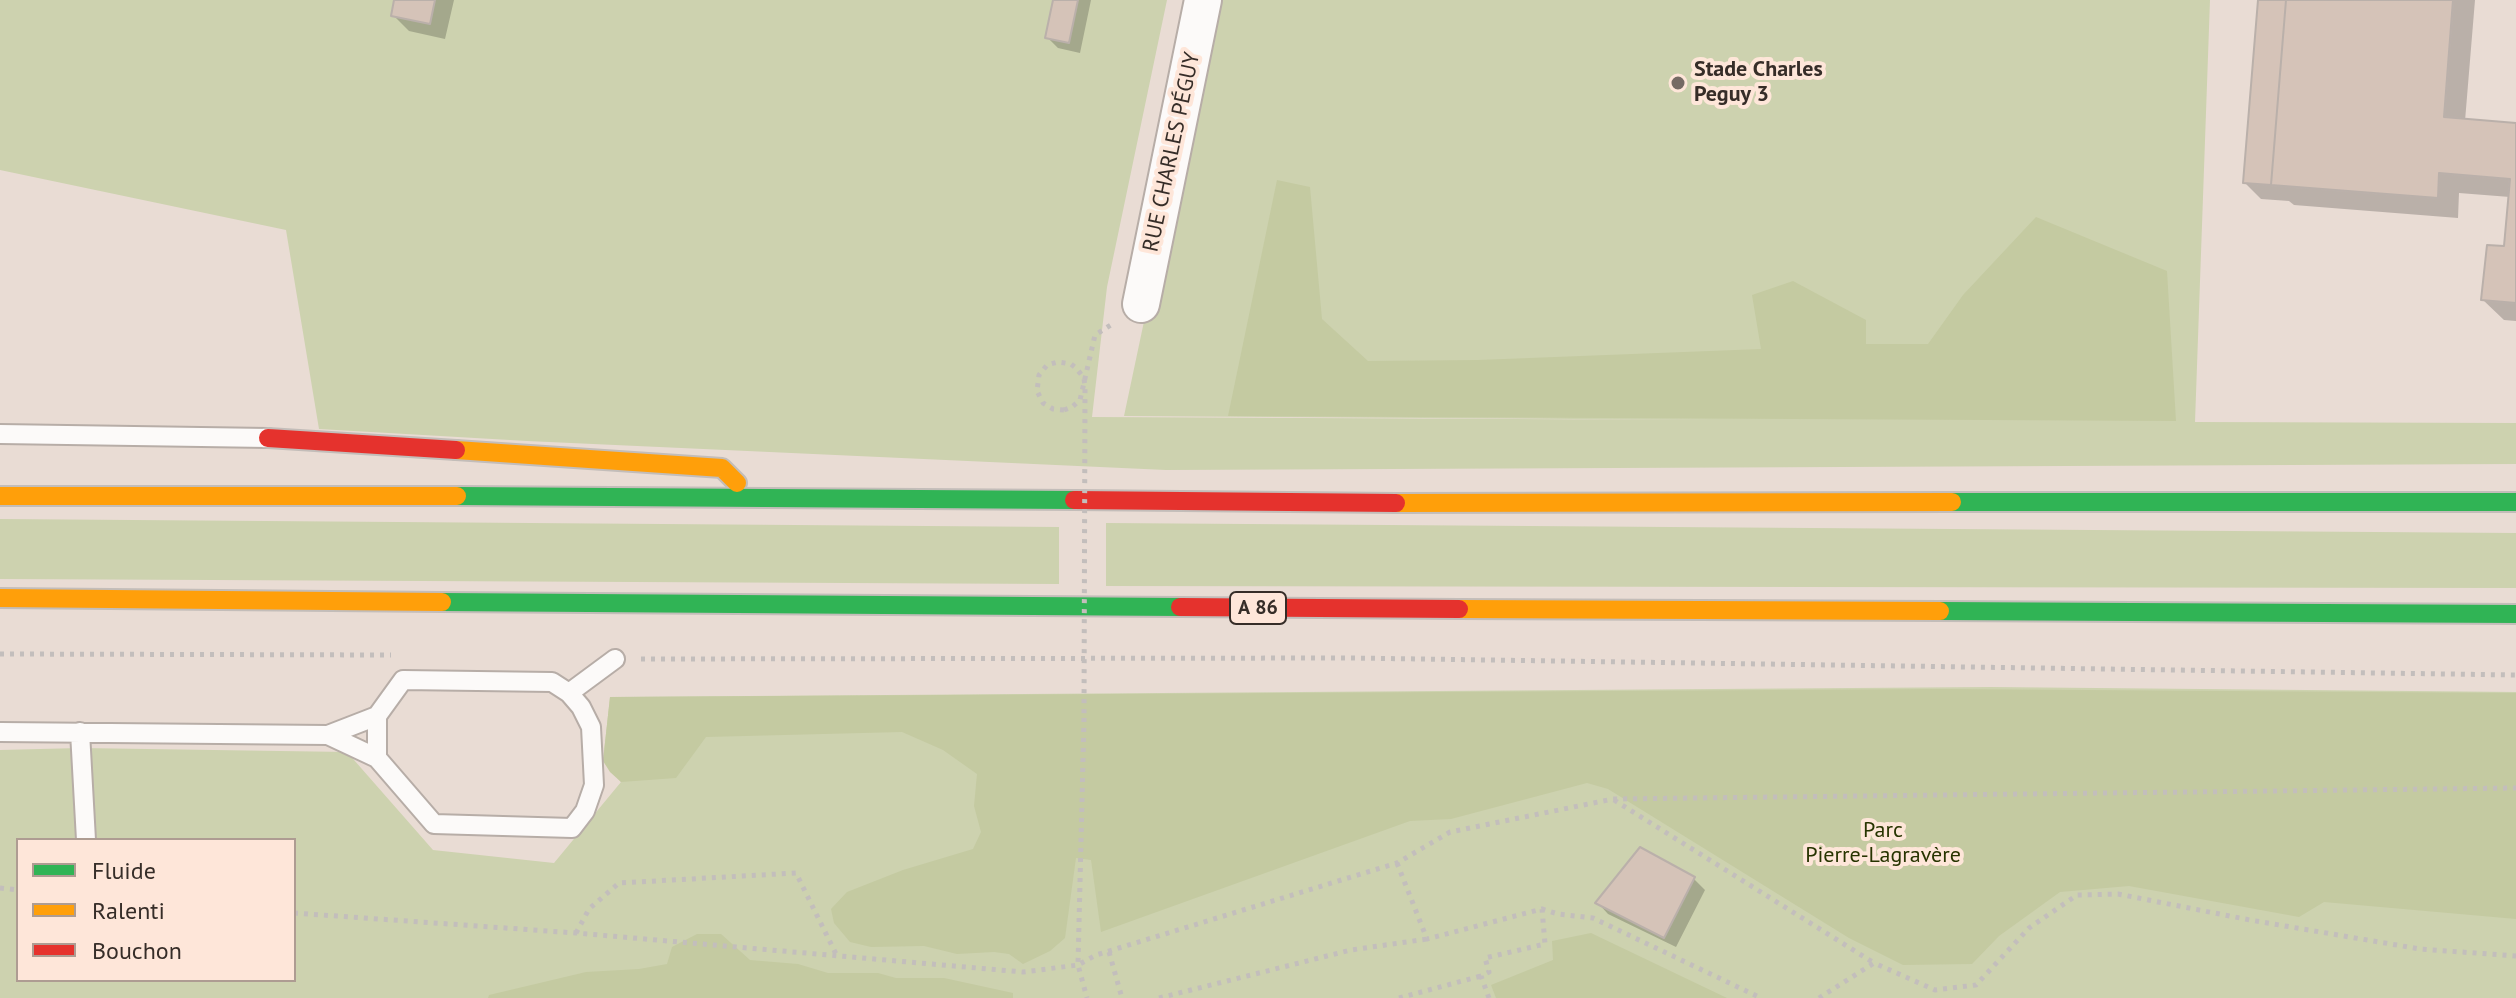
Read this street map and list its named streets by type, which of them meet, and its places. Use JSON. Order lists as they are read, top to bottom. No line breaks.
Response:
{"streets":{"highway":["A 86"],"street":["RUE CHARLES PÉGUY"]},"parks":["Parc Pierre-Lagravère"],"places":["Stade Charles Peguy 3"],"legend":["Fluide","Ralenti","Bouchon"]}
